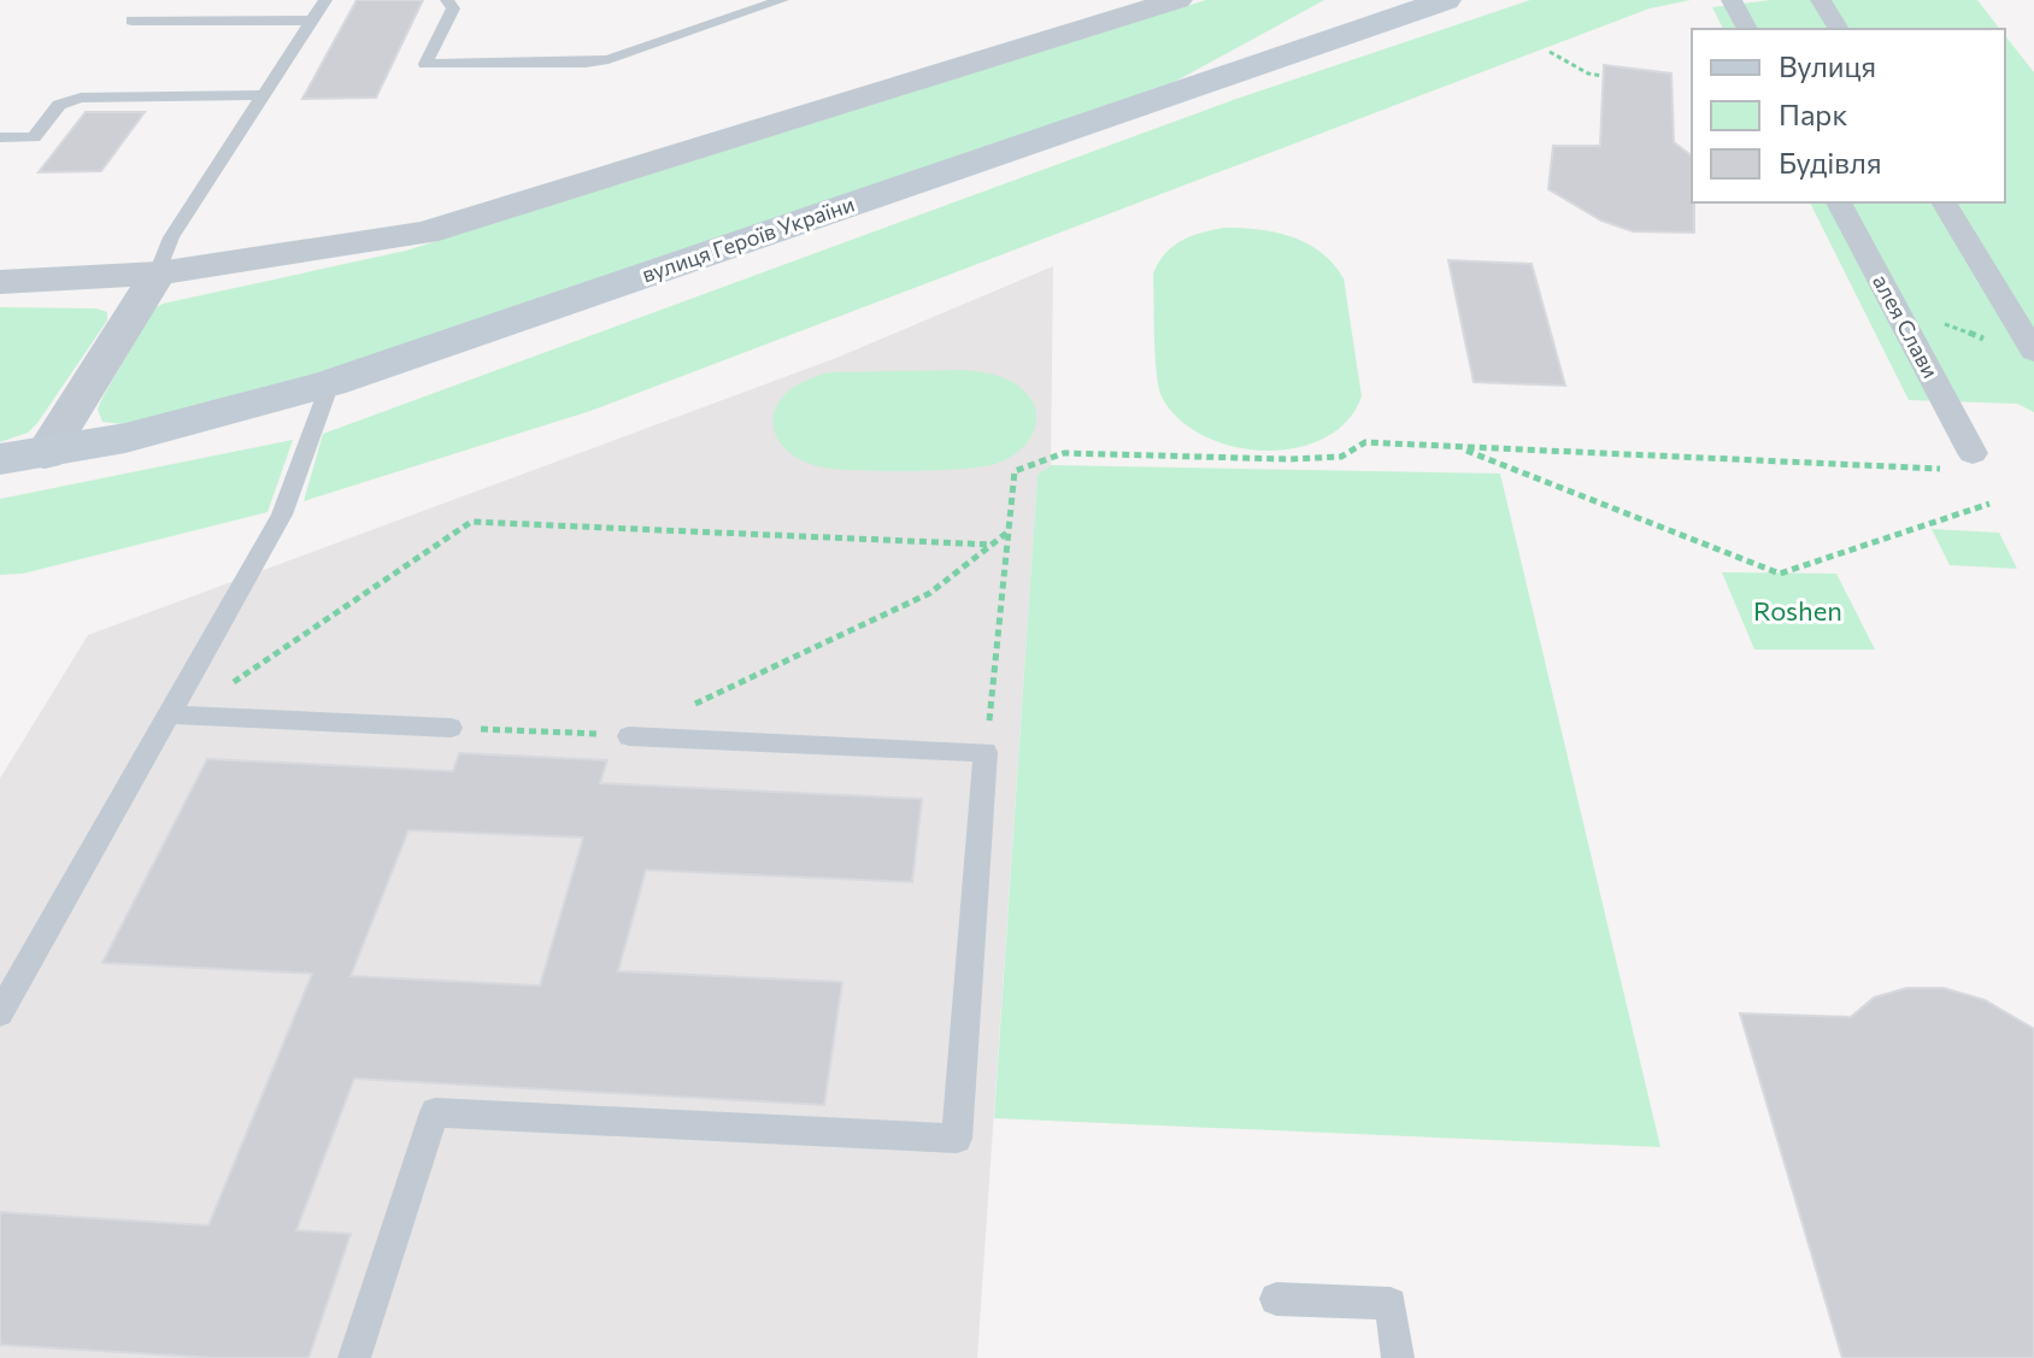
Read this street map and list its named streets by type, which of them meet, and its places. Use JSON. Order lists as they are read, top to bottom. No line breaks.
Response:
{"streets":{"main road":["вулиця Героїв України"],"street":["алея Слави"]},"parks":["Roshen"],"legend":["Вулиця","Парк","Будівля"]}
